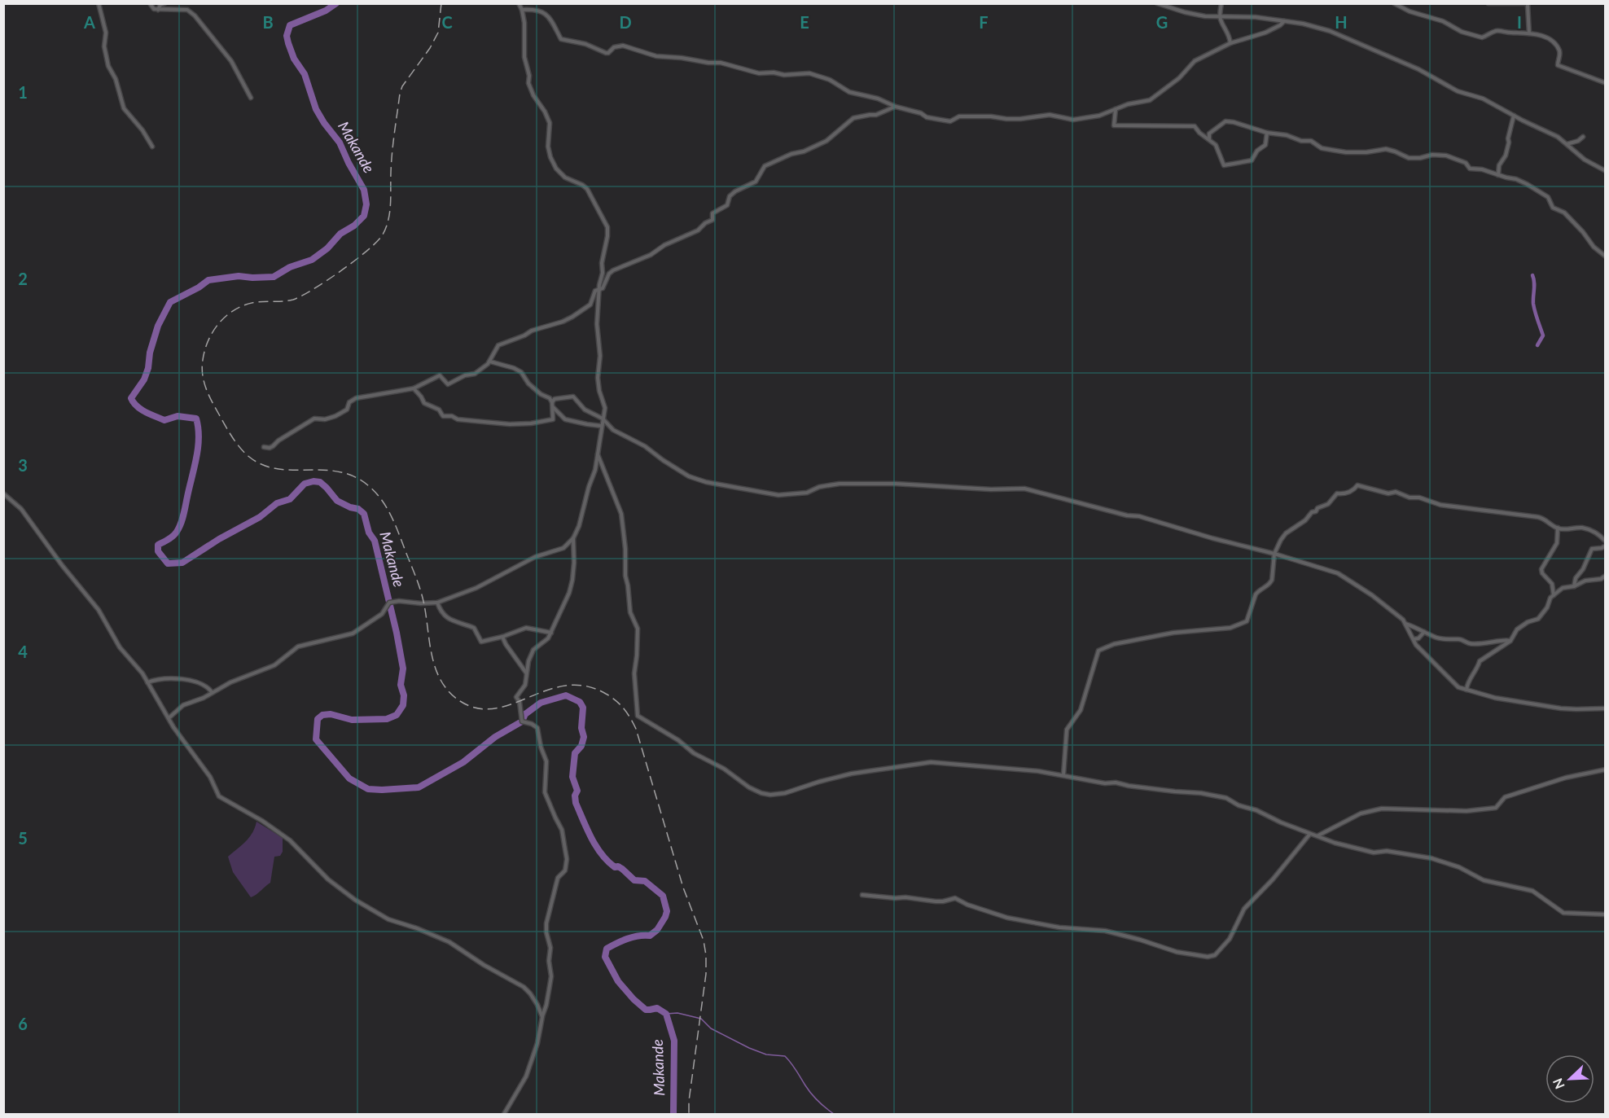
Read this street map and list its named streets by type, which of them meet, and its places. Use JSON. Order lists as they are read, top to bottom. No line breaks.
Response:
{"water":["Makande"],"north":"bottom left","grid":{"columns":["A","B","C","D","E","F","G","H","I"],"rows":["1","2","3","4","5","6"]}}
